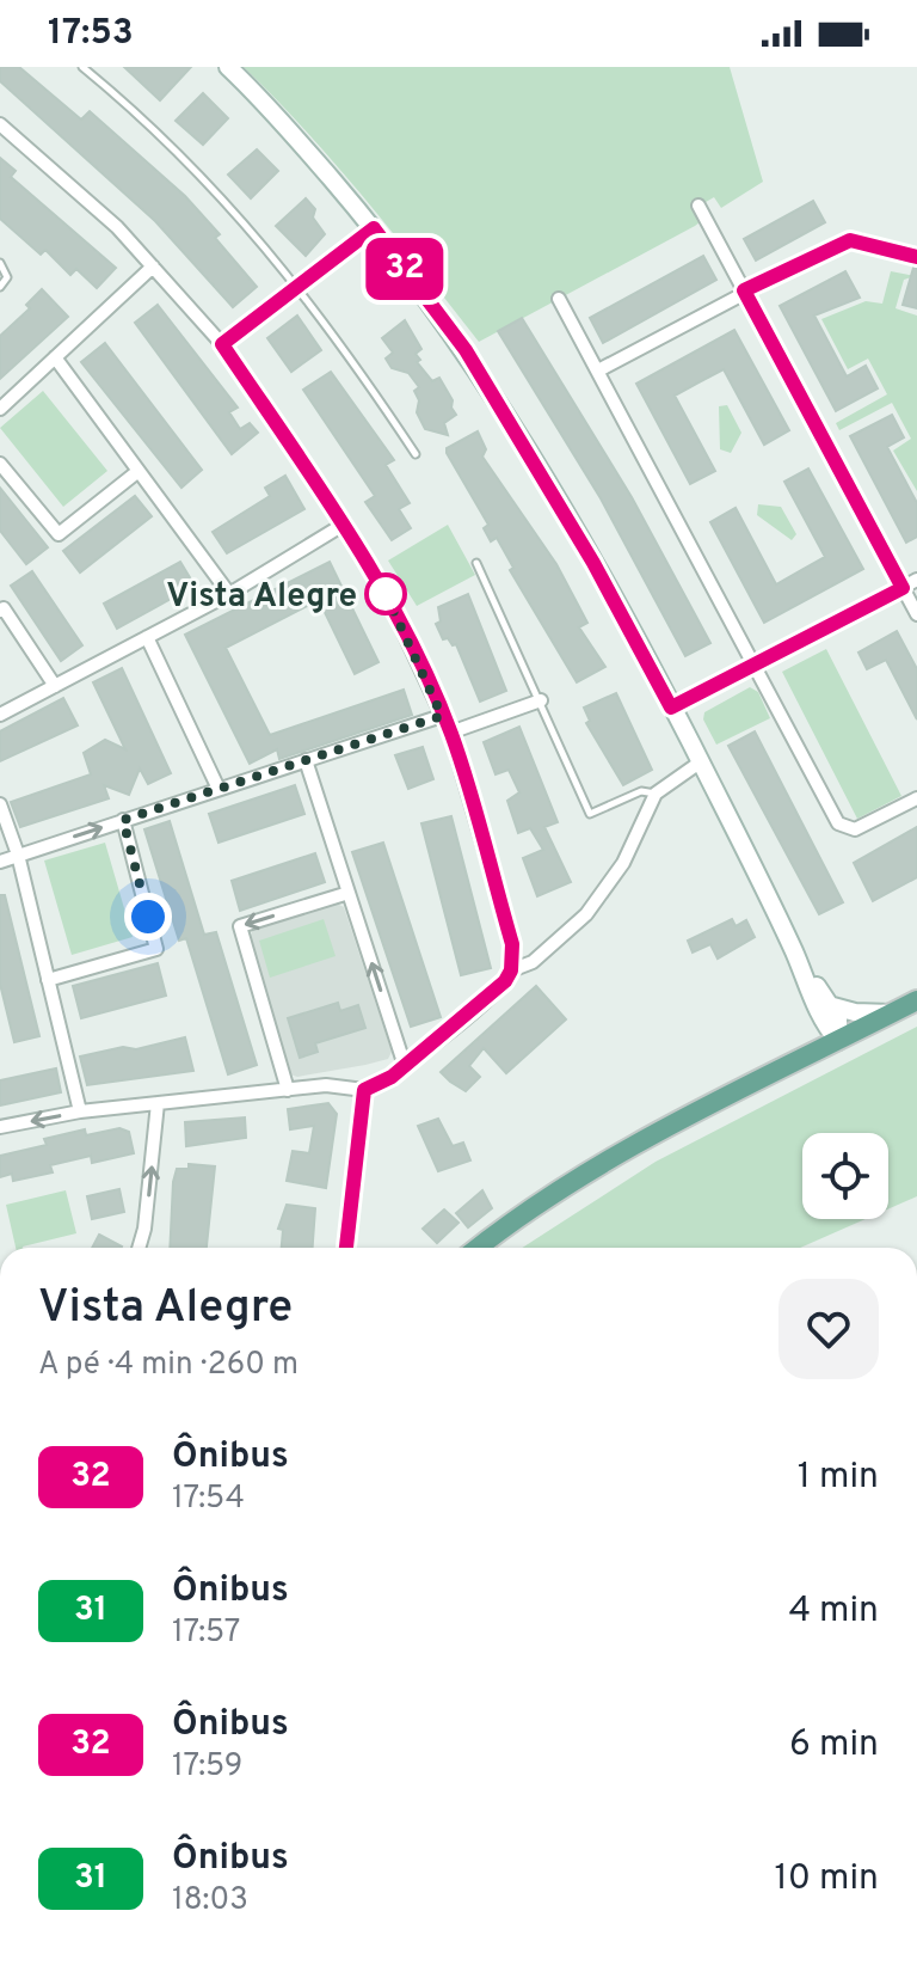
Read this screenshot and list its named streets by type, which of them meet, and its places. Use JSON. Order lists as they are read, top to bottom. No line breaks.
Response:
{"places":["Vista Alegre"],"lines":["bus line 32"],"page":{"status":"17:53","on_map":"32","heading":["Vista Alegre","A pé · 4 min · 260 m"],"list":[{"mark":"32","name":"Ônibus","note":"17:54","value":"1 min"},{"mark":"31","name":"Ônibus","note":"17:57","value":"4 min"},{"mark":"32","name":"Ônibus","note":"17:59","value":"6 min"},{"mark":"31","name":"Ônibus","note":"18:03","value":"10 min"}]}}
